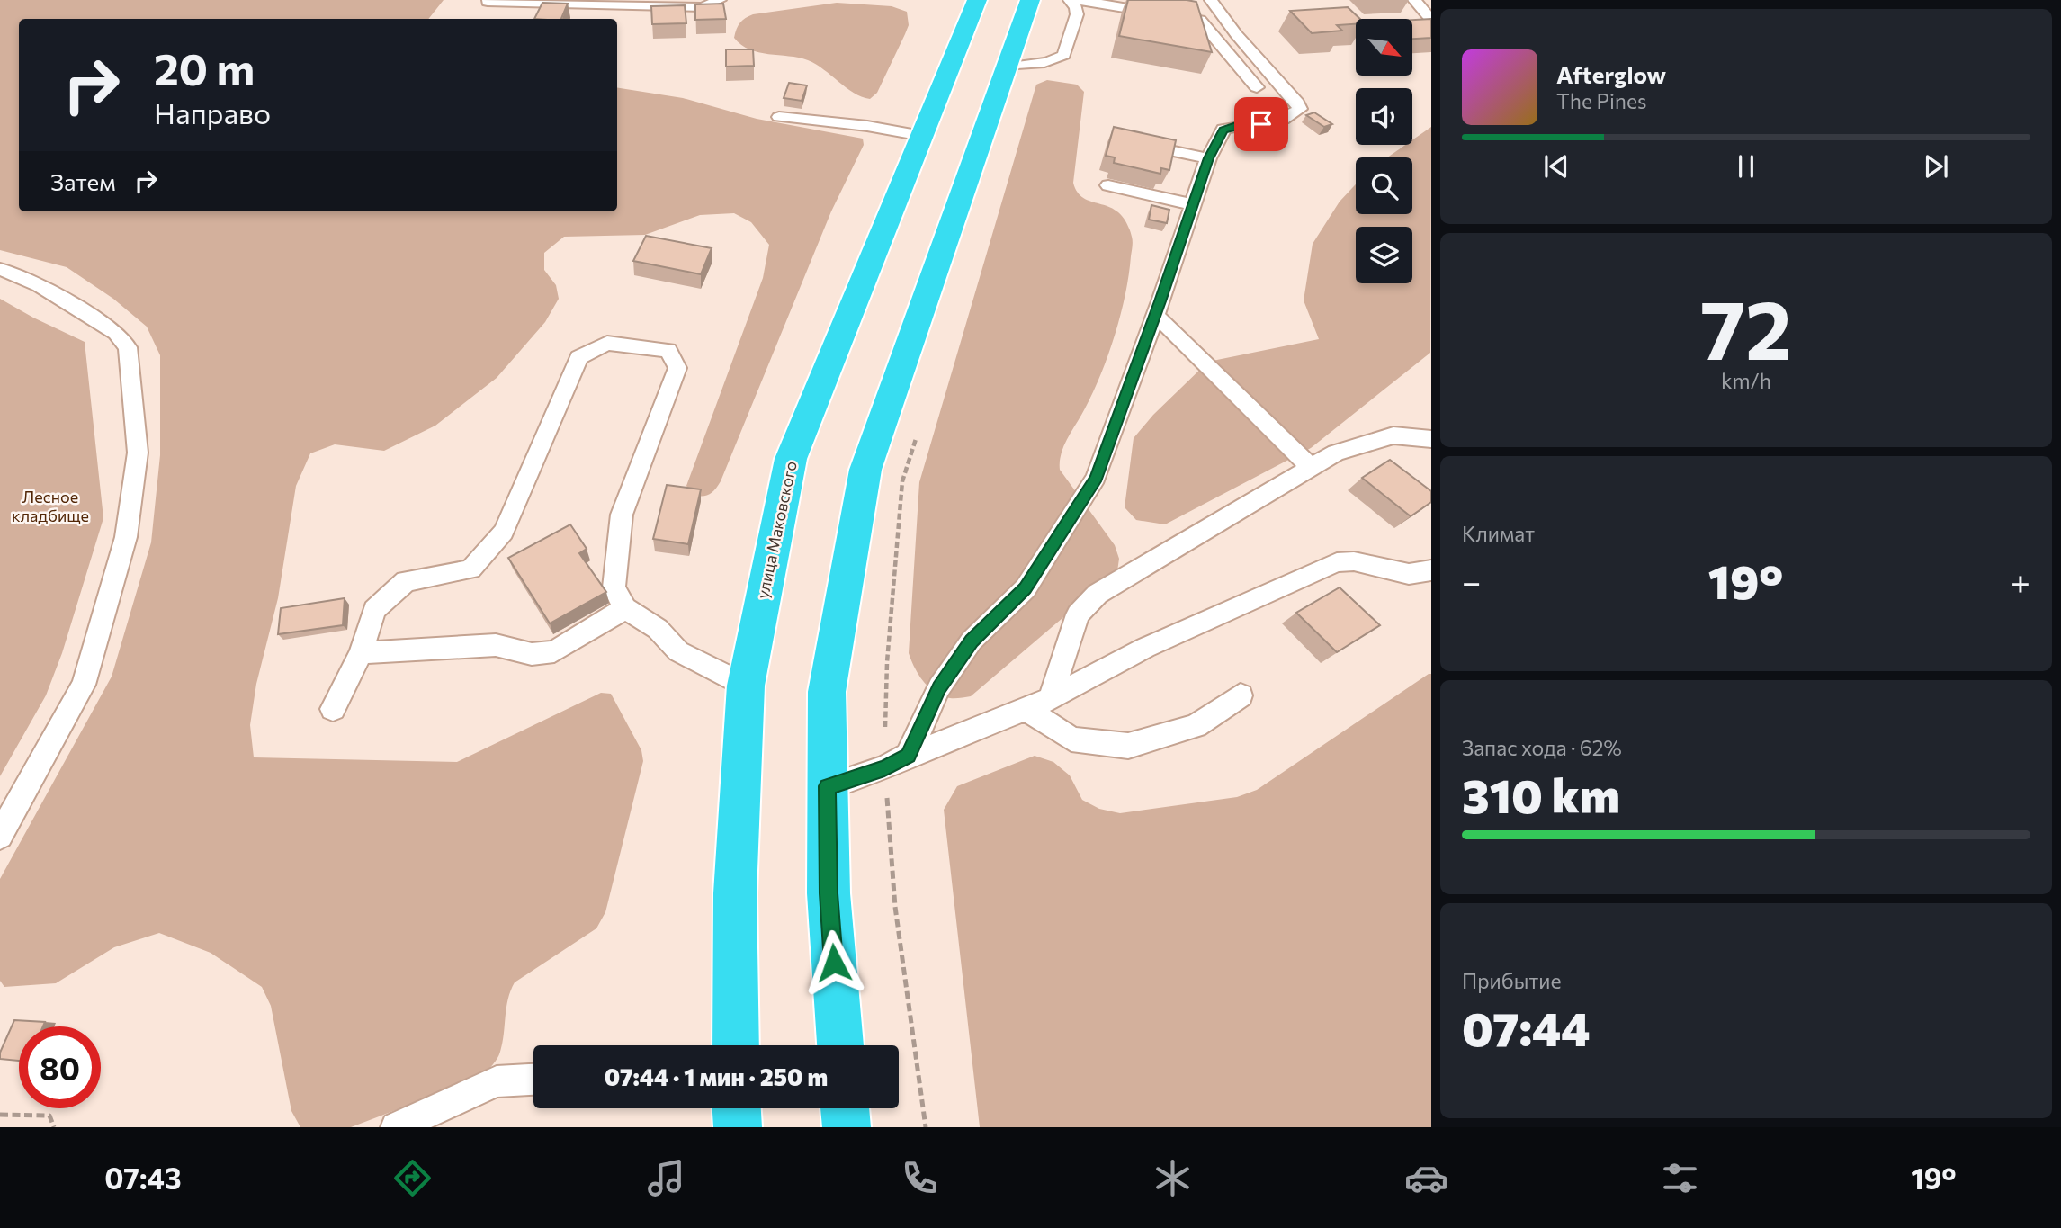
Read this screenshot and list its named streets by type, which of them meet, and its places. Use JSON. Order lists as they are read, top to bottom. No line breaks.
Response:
{"streets":{"highway":["улица Маковского"]},"parks":["Лесное кладбище"],"north":"bottom right","page":{"turn":["20 m","Направо"],"song":["Afterglow","The Pines"],"then":"Затем","tile":[["72","km/h"],"Климат",["Запас хода · 62%","310 km"],["Прибытие","07:44"]],"heat":["−","19°","+"],"limit":"80","trip":"07:44 · 1 мин · 250 m","tabs":["07:43","19°"]}}
